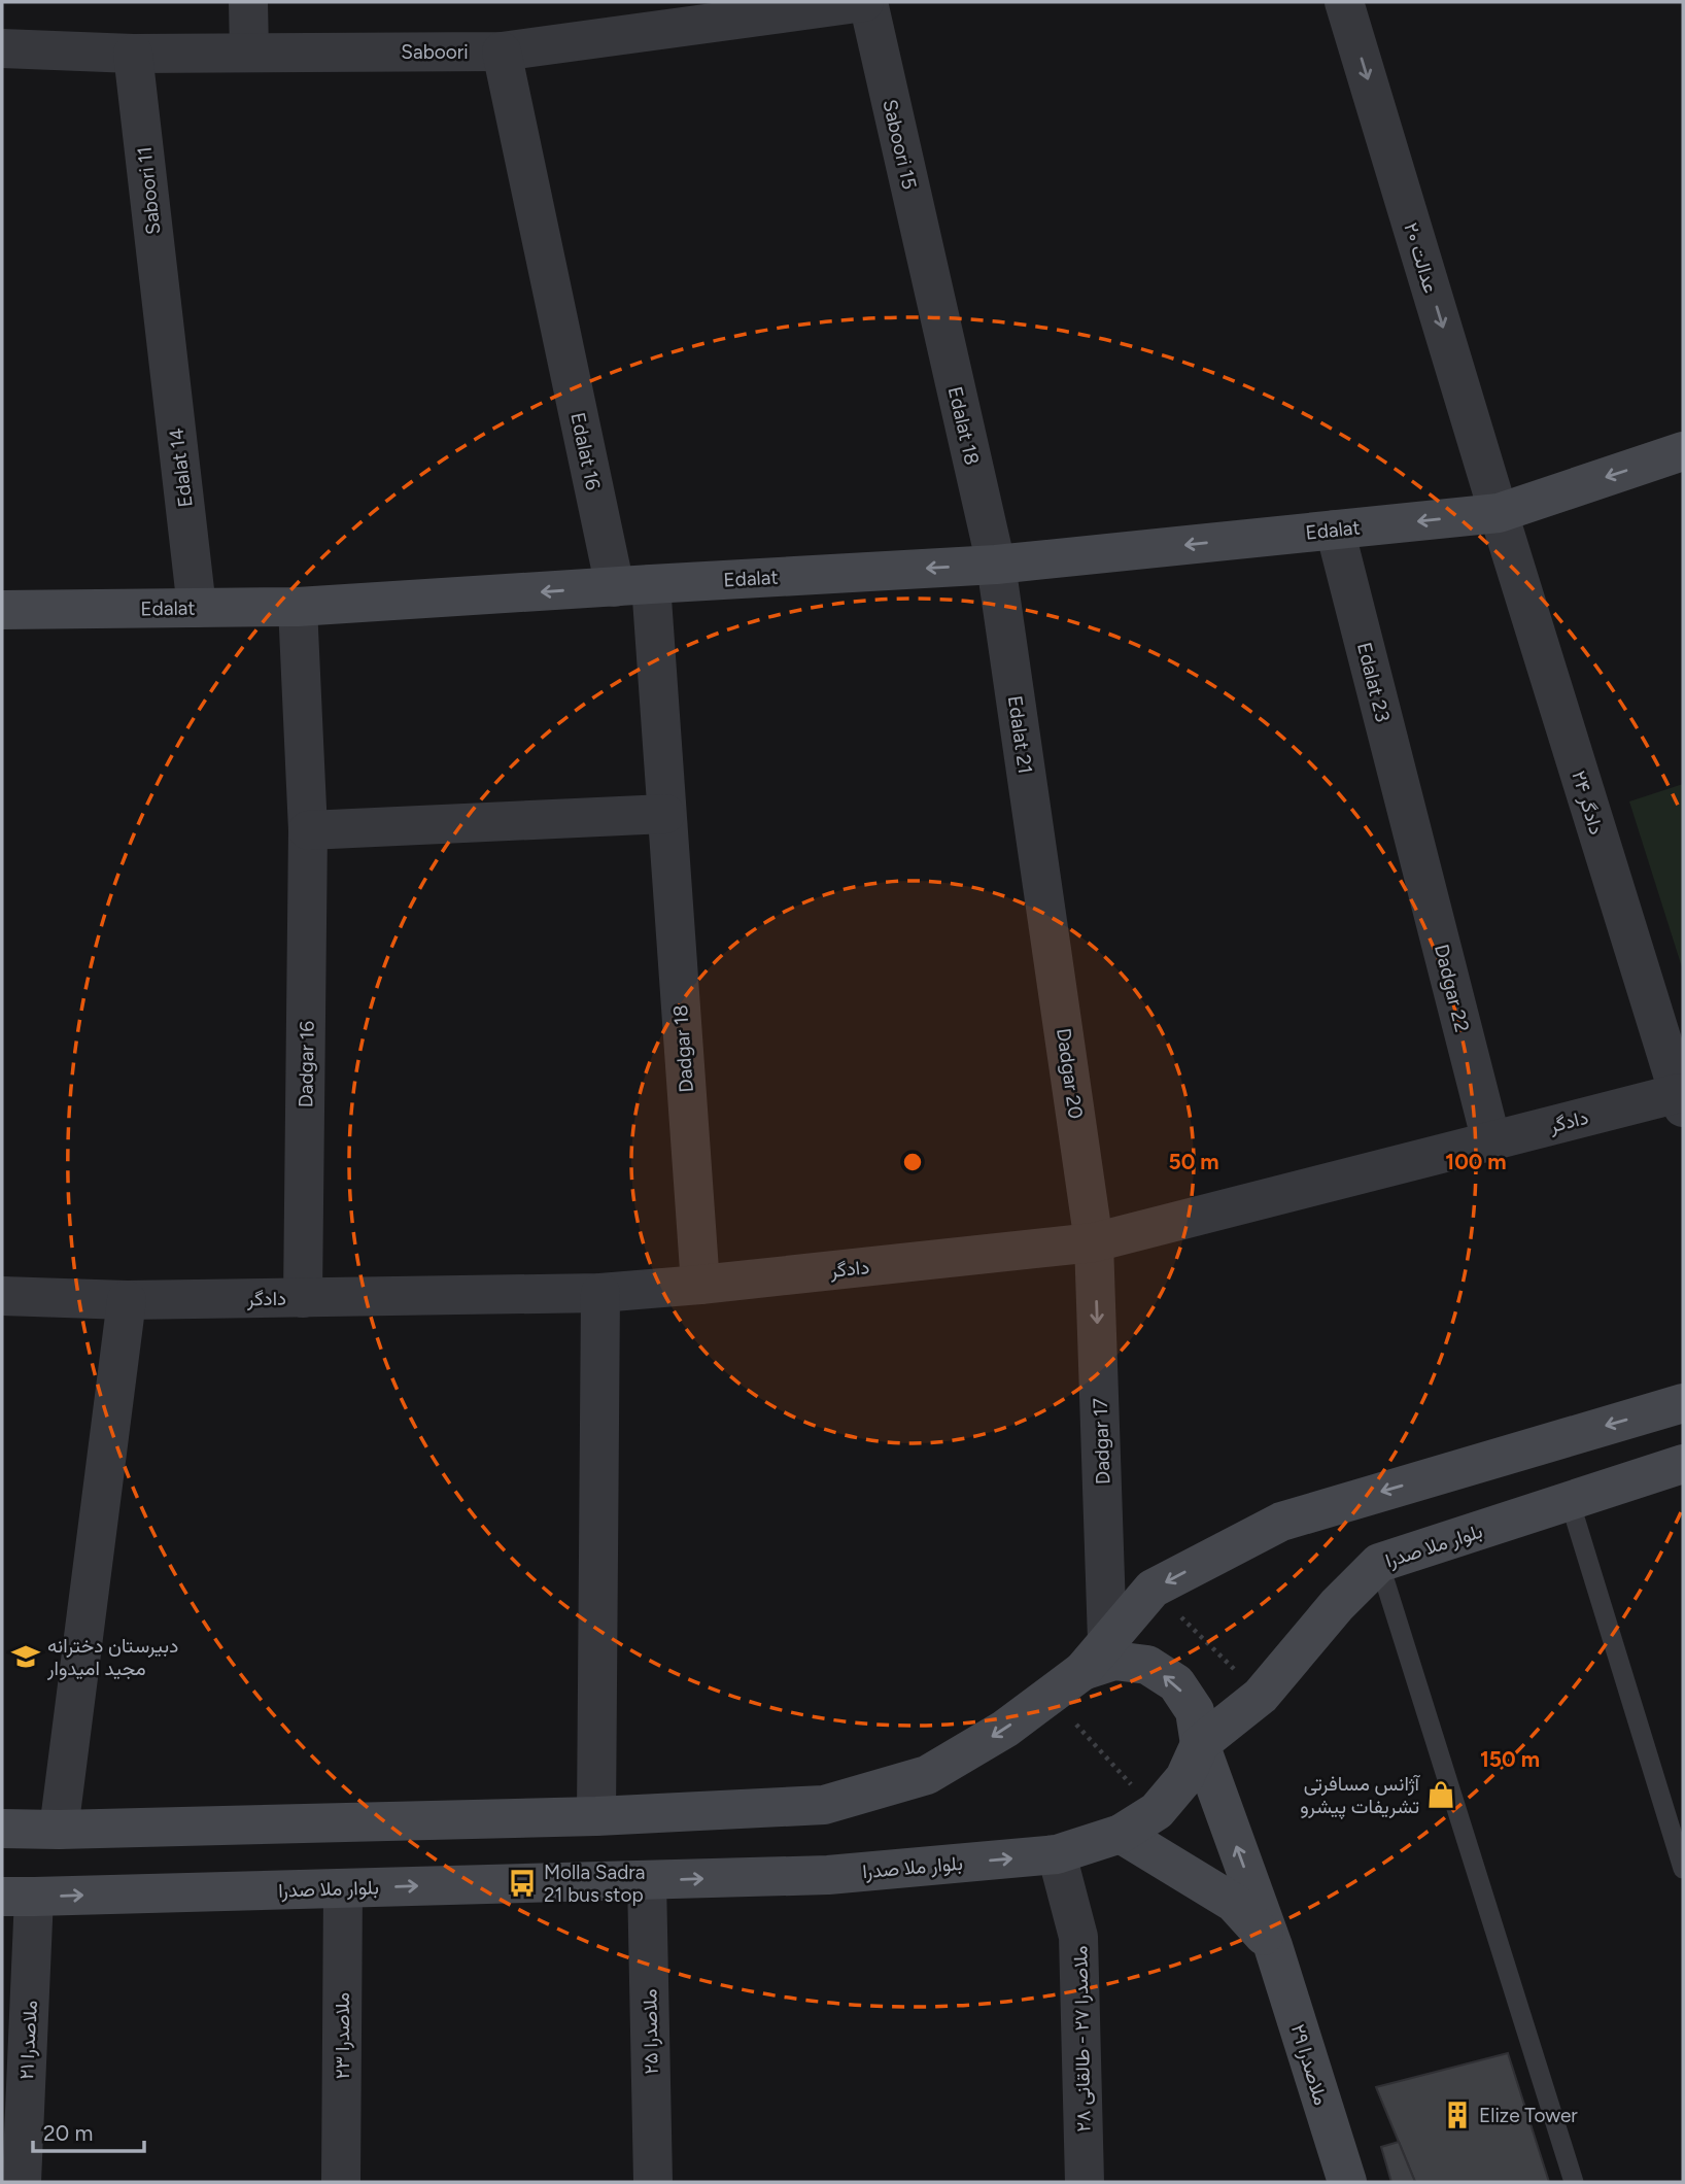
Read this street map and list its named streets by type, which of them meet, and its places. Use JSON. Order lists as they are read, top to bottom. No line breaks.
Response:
{"streets":{"main road":["Edalat","بلوار ملا صدرا","ملاصدرا ۲۹"],"street":["Saboori","Saboori 15","Saboori 11","عدالت ۲۰","Edalat 18","Edalat 16","Edalat 14","Edalat 23","Edalat 21","دادگر ۲۴","Dadgar 22","Dadgar 18","Dadgar 16","Dadgar 20","دادگر","Dadgar 17","ملاصدرا ۲۵","ملاصدرا ۲۳","ملاصدرا ۲۷ - طالقانی ۲۸","ملاصدرا ۲۱"]},"crossings":[["Saboori","Saboori 15"],["Saboori","Saboori 11"],["Saboori","Edalat 16"],["Saboori 15","Edalat 18"],["Saboori 11","Edalat 14"],["عدالت ۲۰","Edalat"],["عدالت ۲۰","دادگر ۲۴"],["Edalat 18","Edalat"],["Edalat 18","Edalat 21"],["Edalat 16","Edalat"],["Edalat 16","Dadgar 18"],["Edalat 14","Edalat"],["Edalat","Edalat 23"],["Edalat","Edalat 21"],["Edalat","دادگر ۲۴"],["Edalat","Dadgar 16"],["Edalat 23","Dadgar 22"],["Edalat 21","Dadgar 20"],["دادگر ۲۴","دادگر"],["Dadgar 22","دادگر"],["Dadgar 18","دادگر"],["Dadgar 16","دادگر"],["Dadgar 20","دادگر"],["Dadgar 20","Dadgar 17"],["دادگر","Dadgar 17"],["بلوار ملا صدرا","ملاصدرا ۲۵"],["بلوار ملا صدرا","ملاصدرا ۲۳"],["بلوار ملا صدرا","ملاصدرا ۲۷ - طالقانی ۲۸"],["بلوار ملا صدرا","ملاصدرا ۲۱"],["بلوار ملا صدرا","ملاصدرا ۲۹"]],"one_way":["عدالت ۲۰","Edalat","Dadgar 17"],"places":{"school or university":["دبیرستان دخترانه مجید امیدوار"],"shop":["آژانس مسافرتی تشریفات پیشرو"],"bus stop":["Molla Sadra 21 bus stop"],"building":["Elize Tower"]},"scale_bar":"20 m","rings":["50 m","100 m","150 m"]}
